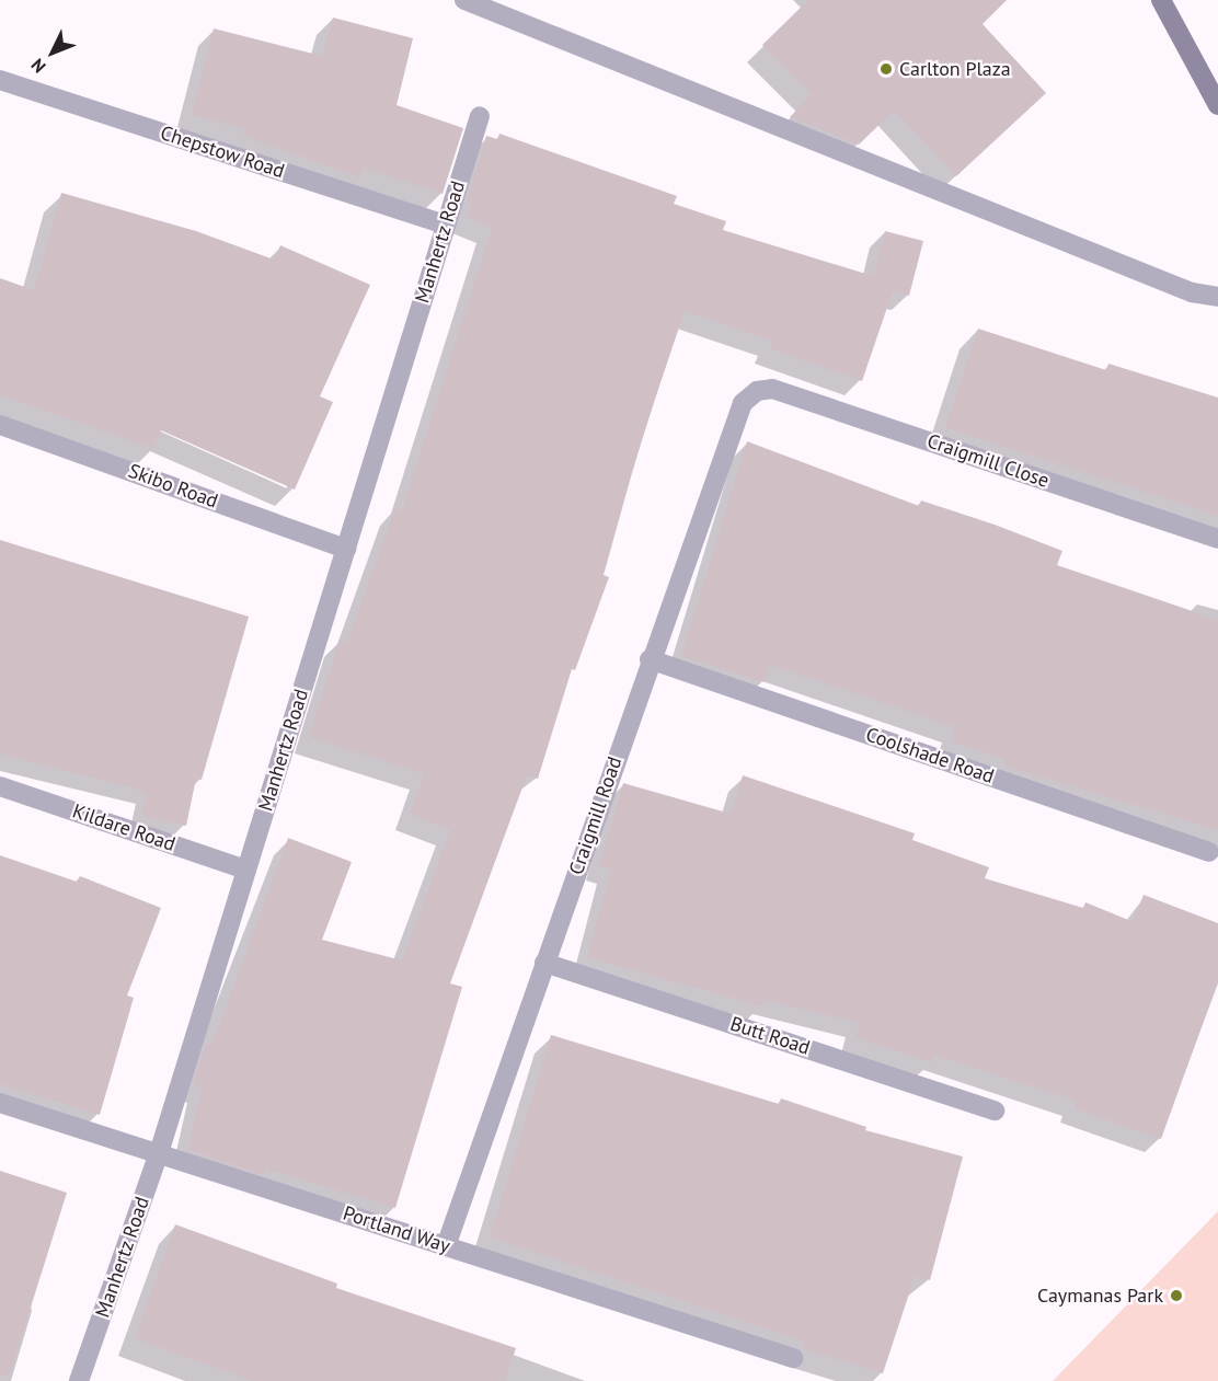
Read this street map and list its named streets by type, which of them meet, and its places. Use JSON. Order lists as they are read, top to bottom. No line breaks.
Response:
{"streets":{"street":["Chepstow Road","Manhertz Road","Craigmill Close","Skibo Road","Coolshade Road","Craigmill Road","Kildare Road","Butt Road","Portland Way"]},"crossings":[["Chepstow Road","Manhertz Road"],["Manhertz Road","Skibo Road"],["Manhertz Road","Kildare Road"],["Manhertz Road","Portland Way"],["Craigmill Close","Craigmill Road"],["Coolshade Road","Craigmill Road"],["Craigmill Road","Butt Road"],["Craigmill Road","Portland Way"]],"places":["Carlton Plaza","Caymanas Park"],"north":"bottom left"}
